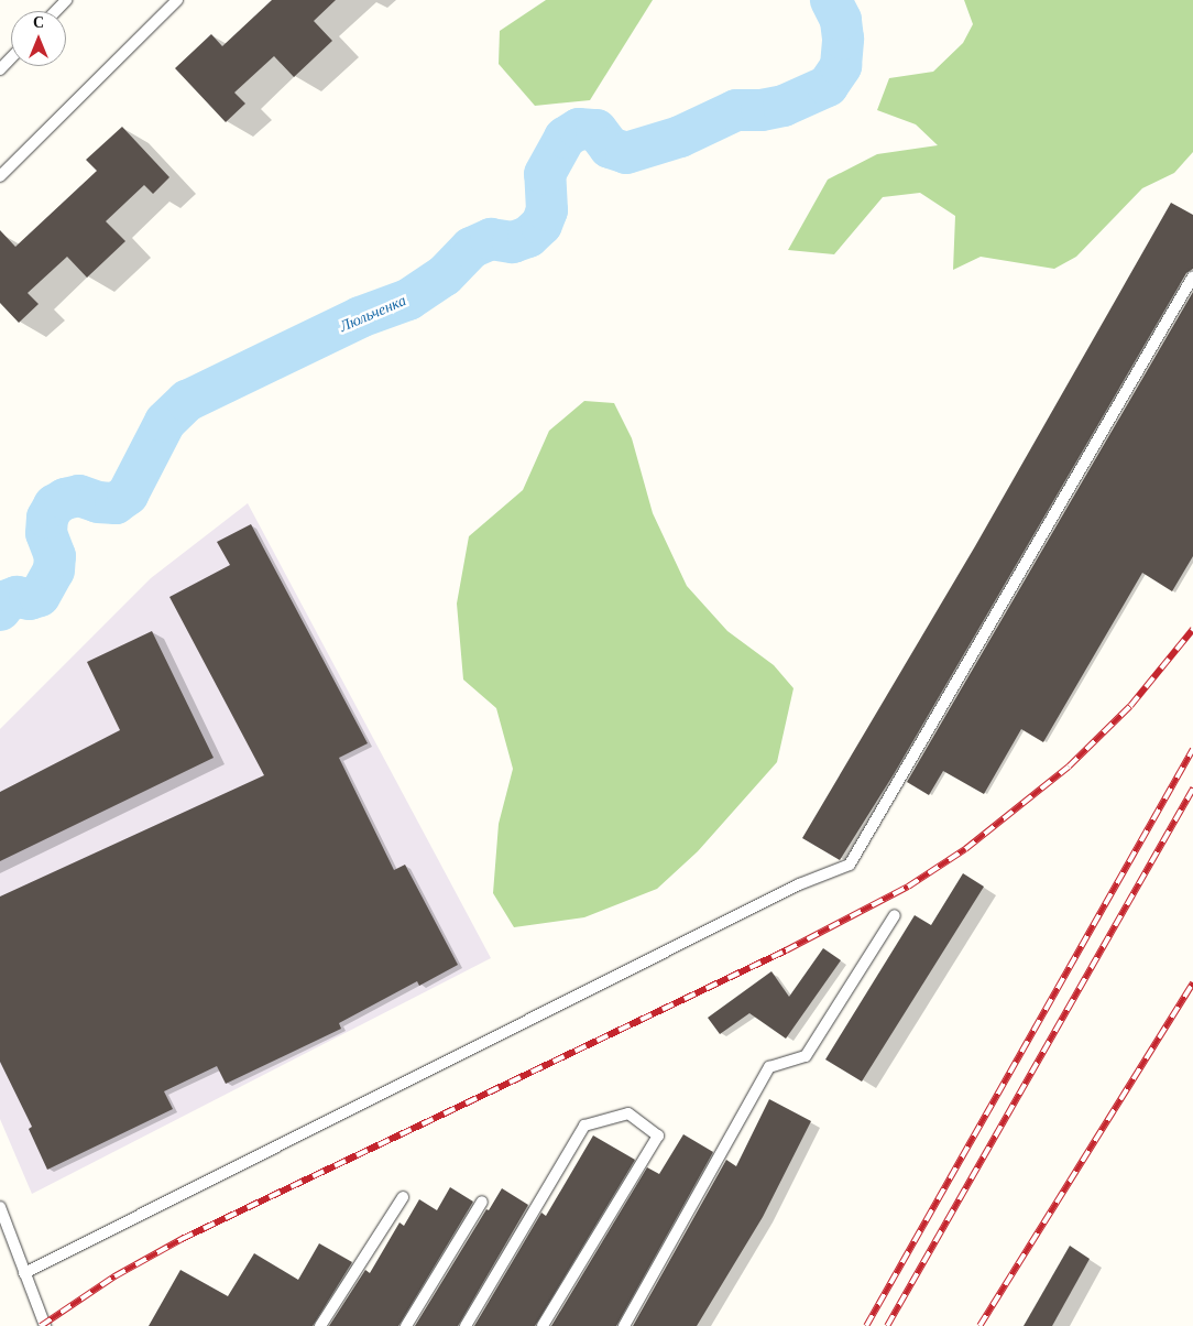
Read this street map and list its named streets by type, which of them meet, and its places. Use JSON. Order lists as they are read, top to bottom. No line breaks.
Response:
{"water":["Люльченка"],"north":"top"}
